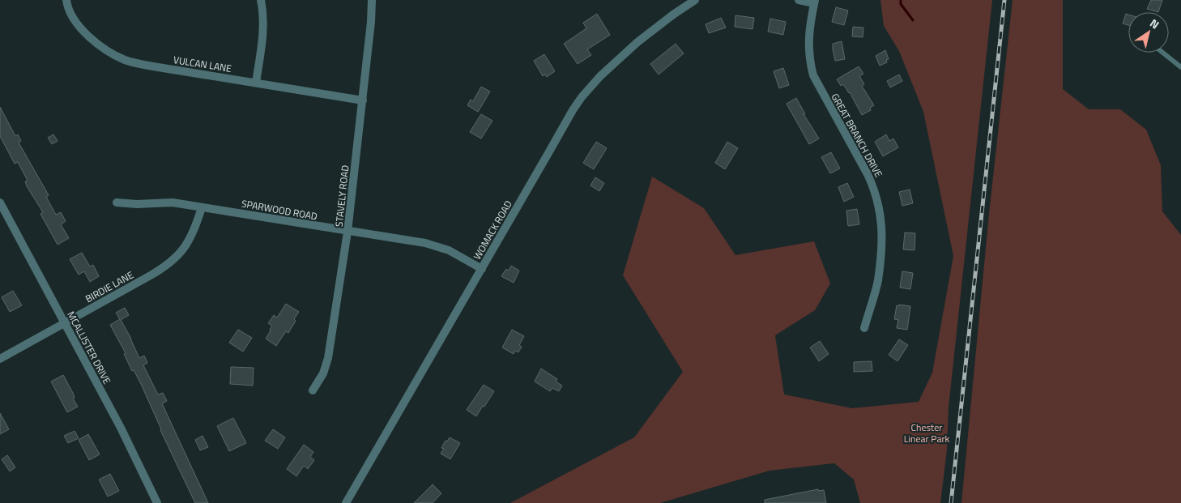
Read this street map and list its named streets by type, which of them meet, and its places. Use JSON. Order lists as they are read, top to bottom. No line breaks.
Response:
{"streets":{"street":["VULCAN LANE","GREAT BRANCH DRIVE","STAVELY ROAD","SPARWOOD ROAD","WOMACK ROAD","BIRDIE LANE","MCALLISTER DRIVE"]},"crossings":[["VULCAN LANE","STAVELY ROAD"],["STAVELY ROAD","SPARWOOD ROAD"],["SPARWOOD ROAD","WOMACK ROAD"],["SPARWOOD ROAD","BIRDIE LANE"],["BIRDIE LANE","MCALLISTER DRIVE"]],"parks":["Chester Linear Park"],"north":"top right"}
